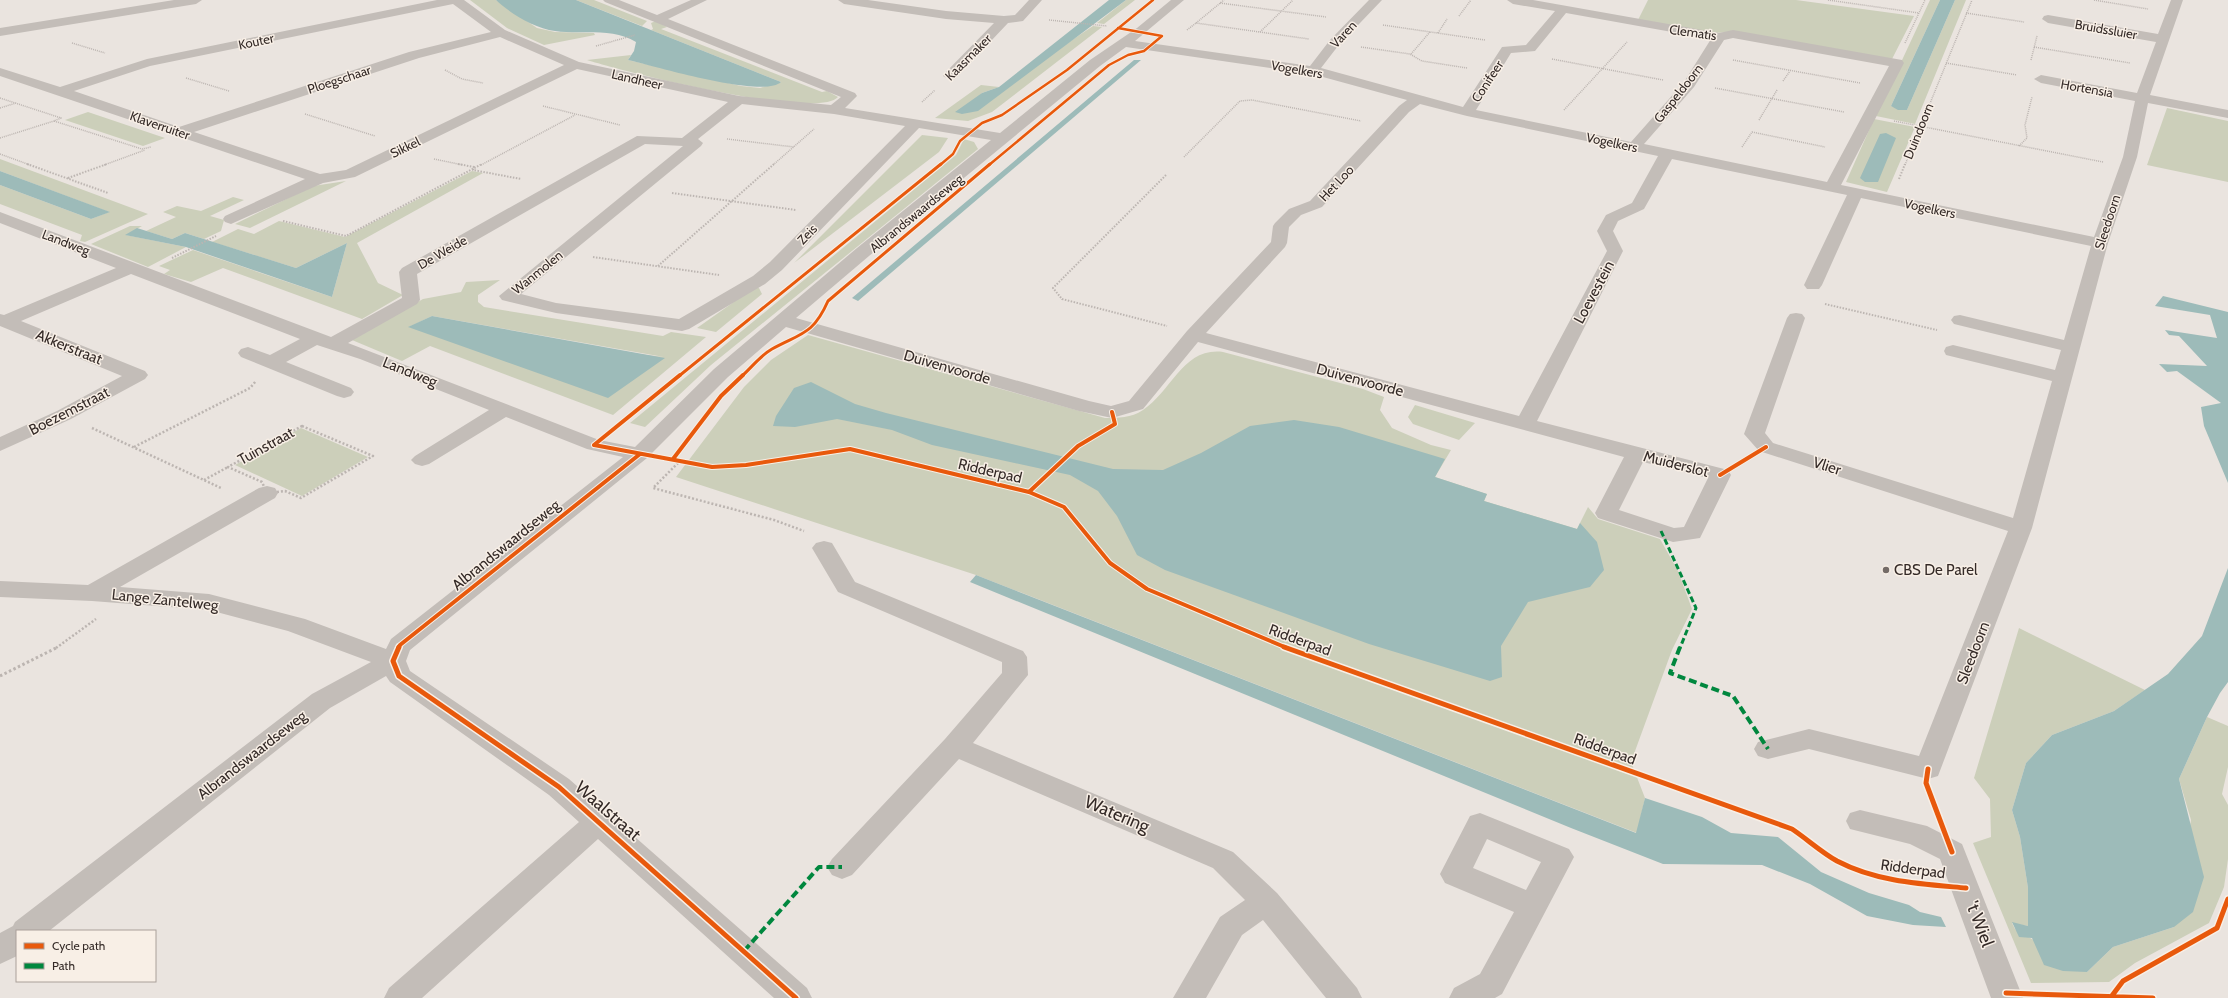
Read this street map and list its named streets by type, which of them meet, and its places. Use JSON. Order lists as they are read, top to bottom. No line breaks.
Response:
{"streets":{"street":["Bruidssluier","Clematis","Varen","Kouter","Kaasmaker","Vogelkers","Ploegschaar","Landheer","Conifeer","Hortensia","Gaspeldoorn","Klaverruiter","Sikkel","Het Loo","Albrandswaardseweg","Sleedoorn","Zeis","Landweg","De Weide","Wanmolen","Loevestein","Akkerstraat","Duivenvoorde","Boezemstraat","Muiderslot","Vlier","Lange Zantelweg","Waalstraat","Watering","'t Wiel"],"path":["Duindoorn","Tuinstraat"],"cycle path":["Ridderpad"]},"crossings":[["Clematis","Conifeer"],["Clematis","Gaspeldoorn"],["Varen","Vogelkers"],["Kouter","Landheer"],["Kouter","Klaverruiter"],["Kaasmaker","Landheer"],["Kaasmaker","Zeis"],["Vogelkers","Conifeer"],["Vogelkers","Gaspeldoorn"],["Vogelkers","Duindoorn"],["Vogelkers","Het Loo"],["Vogelkers","Albrandswaardseweg"],["Vogelkers","Sleedoorn"],["Vogelkers","Loevestein"],["Ploegschaar","Landheer"],["Ploegschaar","Klaverruiter"],["Landheer","Sikkel"],["Landheer","Albrandswaardseweg"],["Landheer","Zeis"],["Landheer","Wanmolen"],["Hortensia","Duindoorn"],["Hortensia","Sleedoorn"],["Klaverruiter","Sikkel"],["Het Loo","Duivenvoorde"],["Albrandswaardseweg","Landweg"],["Albrandswaardseweg","Duivenvoorde"],["Albrandswaardseweg","Lange Zantelweg"],["Albrandswaardseweg","Waalstraat"],["Sleedoorn","Vlier"],["Zeis","Wanmolen"],["Landweg","De Weide"],["Loevestein","Duivenvoorde"],["Akkerstraat","Boezemstraat"],["Duivenvoorde","Muiderslot"],["Lange Zantelweg","Waalstraat"]],"places":["CBS De Parel"],"legend":["Cycle path","Path"]}
